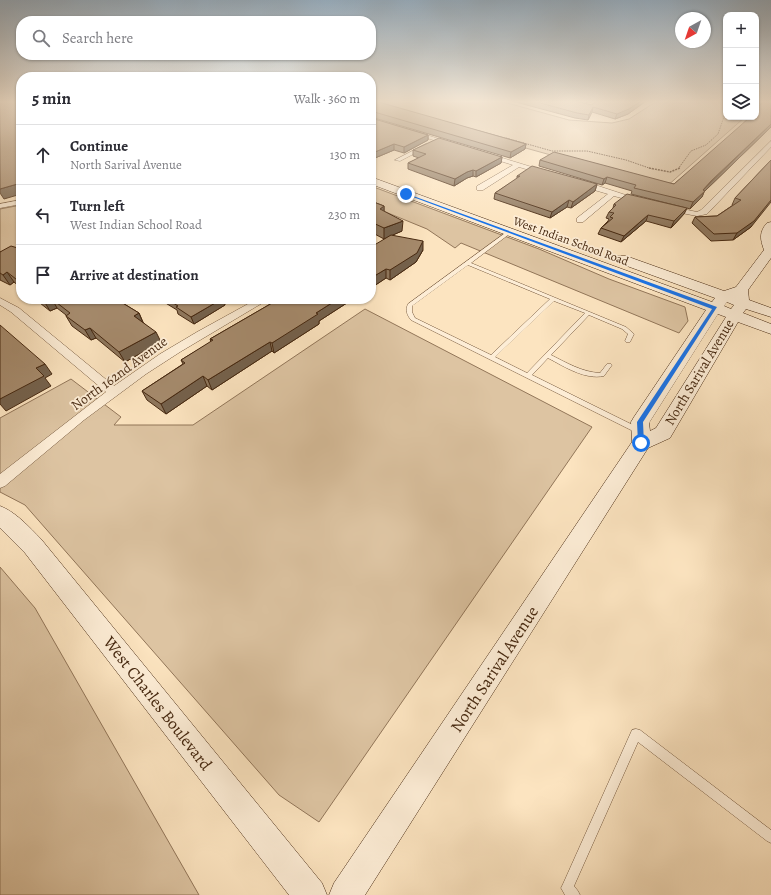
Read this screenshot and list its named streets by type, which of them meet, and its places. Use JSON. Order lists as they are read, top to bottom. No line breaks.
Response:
{"streets":{"street":["West Indian School Road","North Sarival Avenue","North 162nd Avenue","West Charles Boulevard"]},"crossings":[["West Indian School Road","North Sarival Avenue"]],"north":"bottom left","page":{"map_buttons":["+","−"],"search":"Search here","heading":["5 min","Walk · 360 m"],"list":[["Continue","North Sarival Avenue","130 m"],["Turn left","West Indian School Road","230 m"],"Arrive at destination"]}}
